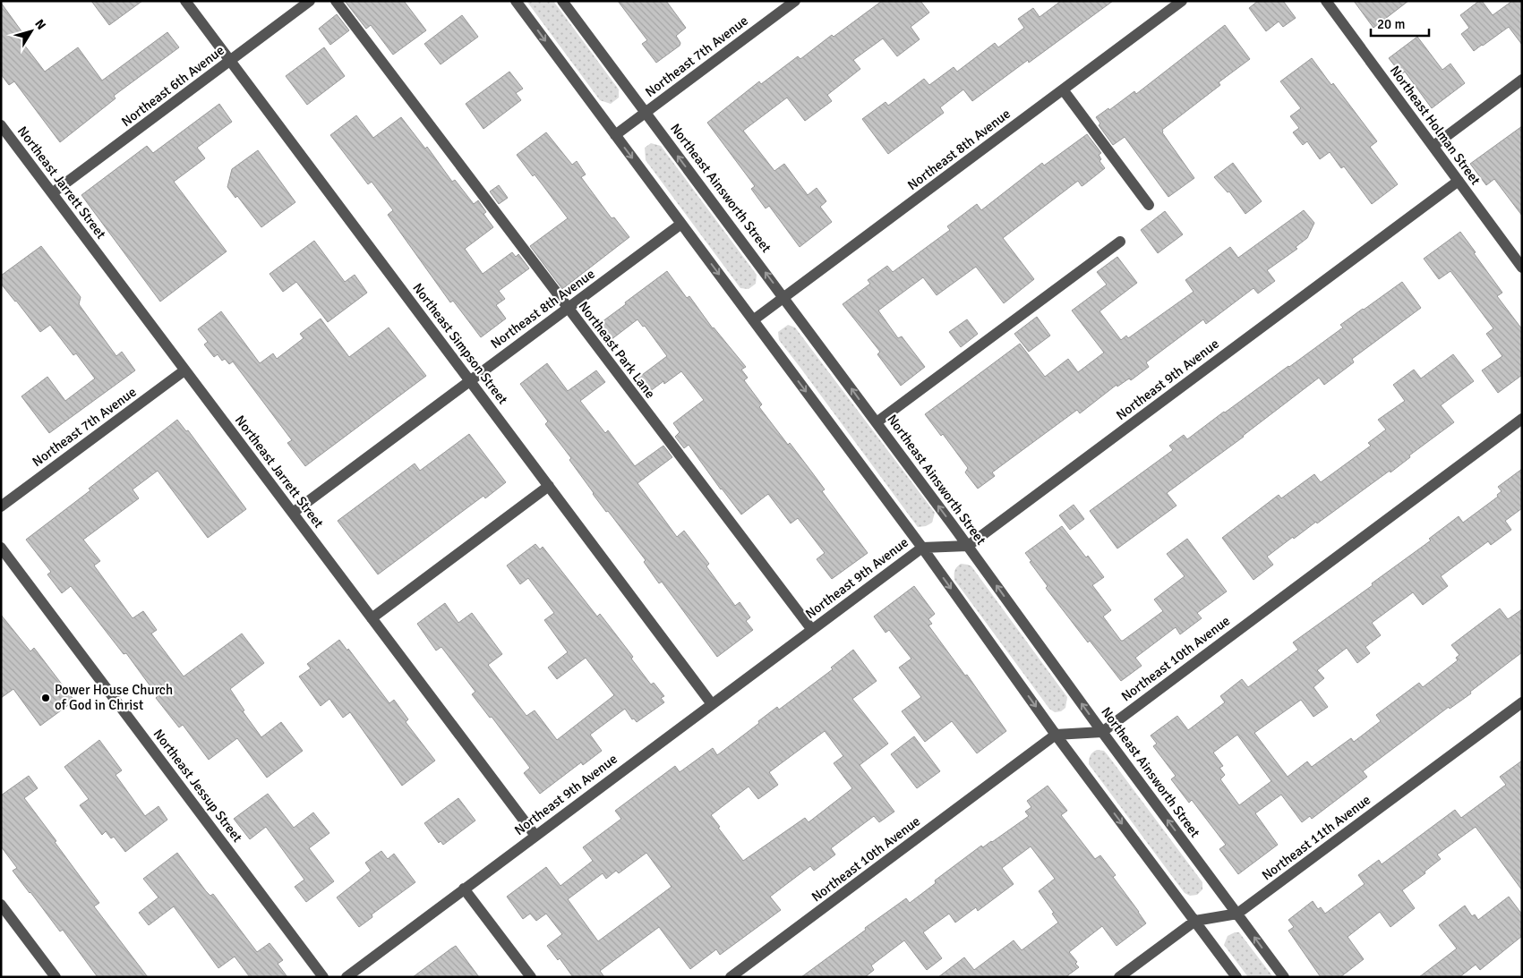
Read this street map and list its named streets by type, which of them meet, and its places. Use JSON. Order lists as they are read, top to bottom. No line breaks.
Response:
{"streets":{"street":["Northeast 7th Avenue","Northeast 6th Avenue","Northeast Holman Street","Northeast 8th Avenue","Northeast Jarrett Street","Northeast Ainsworth Street","Northeast Simpson Street","Northeast Park Lane","Northeast 9th Avenue","Northeast 10th Avenue","Northeast Jessup Street","Northeast 11th Avenue"]},"crossings":[["Northeast 7th Avenue","Northeast Jarrett Street"],["Northeast 7th Avenue","Northeast Ainsworth Street"],["Northeast 6th Avenue","Northeast Jarrett Street"],["Northeast 6th Avenue","Northeast Simpson Street"],["Northeast Holman Street","Northeast 9th Avenue"],["Northeast 8th Avenue","Northeast Jarrett Street"],["Northeast 8th Avenue","Northeast Ainsworth Street"],["Northeast 8th Avenue","Northeast Simpson Street"],["Northeast 8th Avenue","Northeast Park Lane"],["Northeast Jarrett Street","Northeast 9th Avenue"],["Northeast Ainsworth Street","Northeast 9th Avenue"],["Northeast Ainsworth Street","Northeast 10th Avenue"],["Northeast Ainsworth Street","Northeast 11th Avenue"],["Northeast Simpson Street","Northeast 9th Avenue"],["Northeast Park Lane","Northeast 9th Avenue"]],"places":["Power House Church of God in Christ"],"scale_bar":"20 m","north":"top right"}
